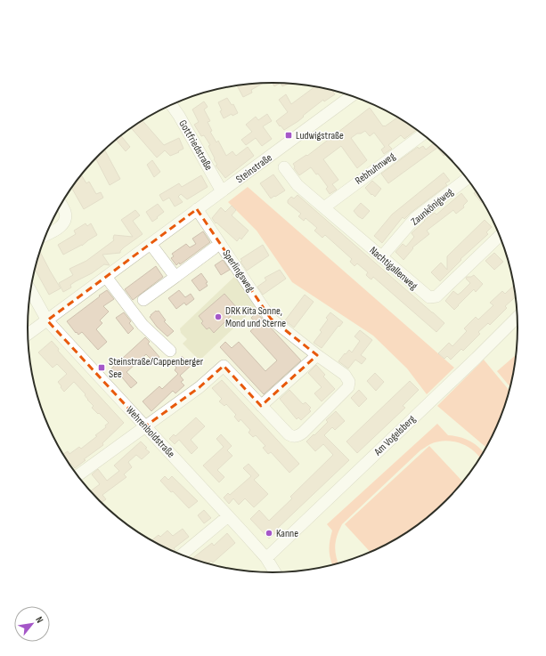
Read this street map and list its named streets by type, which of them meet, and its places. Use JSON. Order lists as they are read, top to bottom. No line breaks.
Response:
{"streets":{"street":["Gottfriedstraße","Steinstraße","Rebhuhnweg","Zaunkönigweg","Nachtigallenweg","Sperlingsweg","Wehrenboldstraße","Am Vogelsberg"]},"crossings":[["Gottfriedstraße","Steinstraße"],["Steinstraße","Sperlingsweg"],["Steinstraße","Wehrenboldstraße"],["Rebhuhnweg","Nachtigallenweg"],["Zaunkönigweg","Nachtigallenweg"],["Sperlingsweg","Wehrenboldstraße"],["Wehrenboldstraße","Am Vogelsberg"]],"places":{"transit":["Ludwigstraße","Steinstraße/Cappenberger See"],"other":["DRK Kita Sonne, Mond und Sterne","Kanne"]},"north":"top right"}
